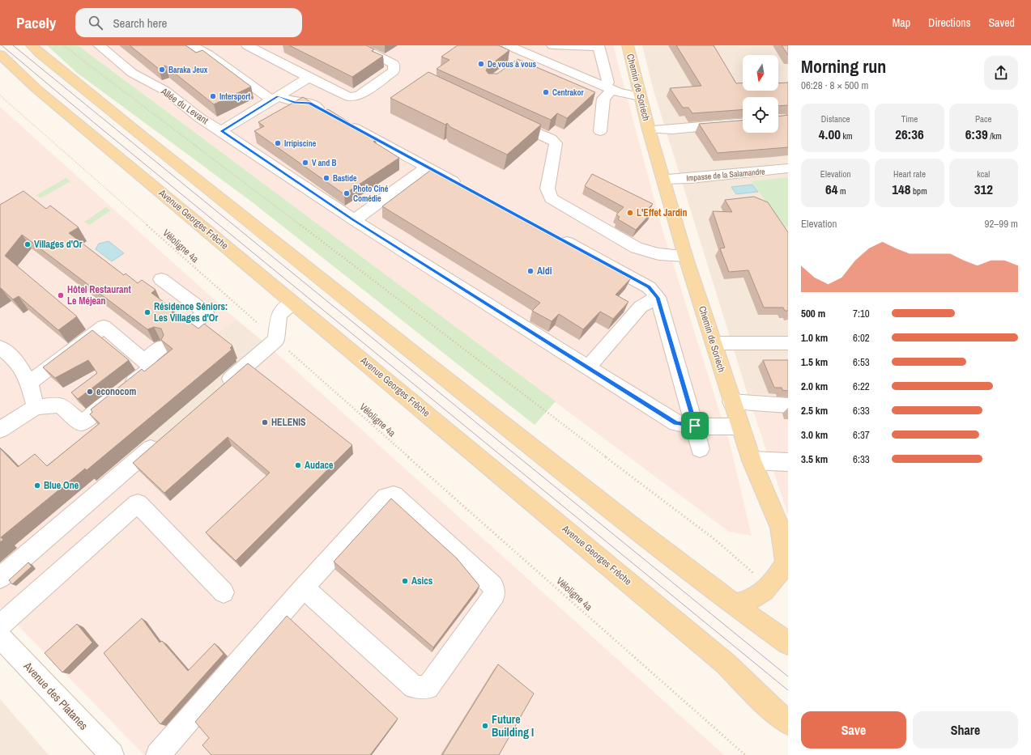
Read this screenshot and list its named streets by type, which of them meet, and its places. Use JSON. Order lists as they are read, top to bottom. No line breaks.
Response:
{"streets":{"main road":["Chemin de Soriech","Avenue Georges Frêche"],"street":["Allée du Levant","Impasse de la Salamandre","Avenue des Platanes"],"path":["Véloligne 4a"]},"crossings":[["Chemin de Soriech","Allée du Levant"],["Chemin de Soriech","Impasse de la Salamandre"]],"places":["De vous à vous","Baraka Jeux","Centrakor","Intersport","Irripiscine","V and B","Bastide","Photo Ciné Comédie","L'Effet Jardin","Villages d'Or","Aldi","Hôtel Restaurant Le Méjean","Résidence Séniors: Les Villages d'Or","econocom","HELENIS","Audace","Blue One","Asics","Future Building I"],"north":"bottom","page":{"header":"Pacely","search":"Search here","nav":["Map","Directions","Saved"],"heading":["Morning run","06:28 · 8 × 500 m"],"stats":[["Distance","4.00 km"],["Time","26:36"],["Pace","6:39 /km"],["Elevation","64 m"],["Heart rate","148 bpm"],["kcal","312"]],"chart":["Elevation","92–99 m"],"list":[{"name":"500 m","note":"7:10"},{"name":"1.0 km","note":"6:02"},{"name":"1.5 km","note":"6:53"},{"name":"2.0 km","note":"6:22"},{"name":"2.5 km","note":"6:33"},{"name":"3.0 km","note":"6:37"},{"name":"3.5 km","note":"6:33"}],"buttons":["Save","Share"]}}
